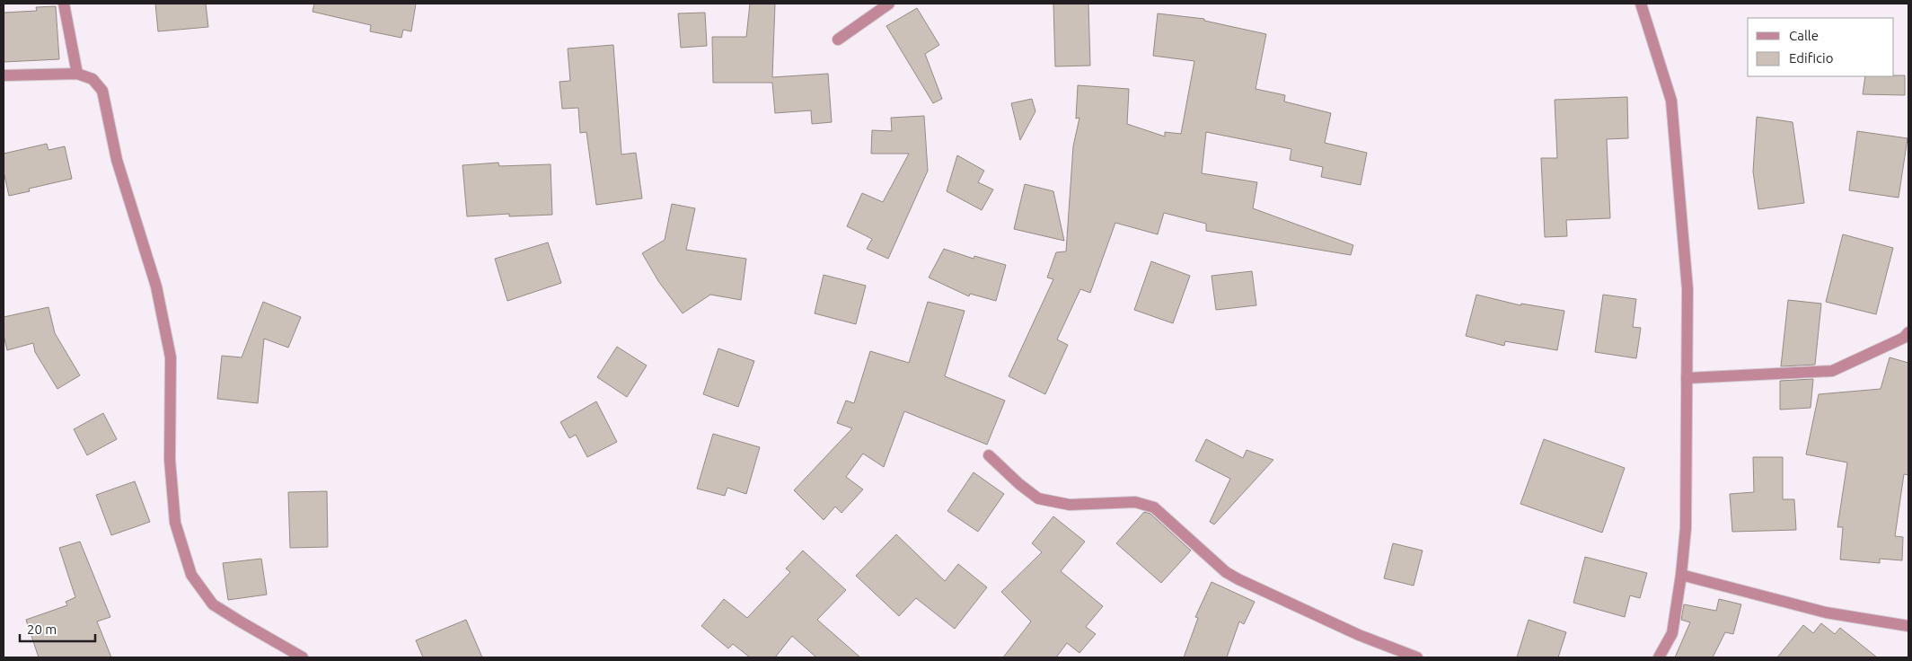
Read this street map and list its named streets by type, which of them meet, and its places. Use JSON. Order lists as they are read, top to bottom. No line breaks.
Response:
{"legend":["Calle","Edificio"],"scale_bar":"20 m"}
